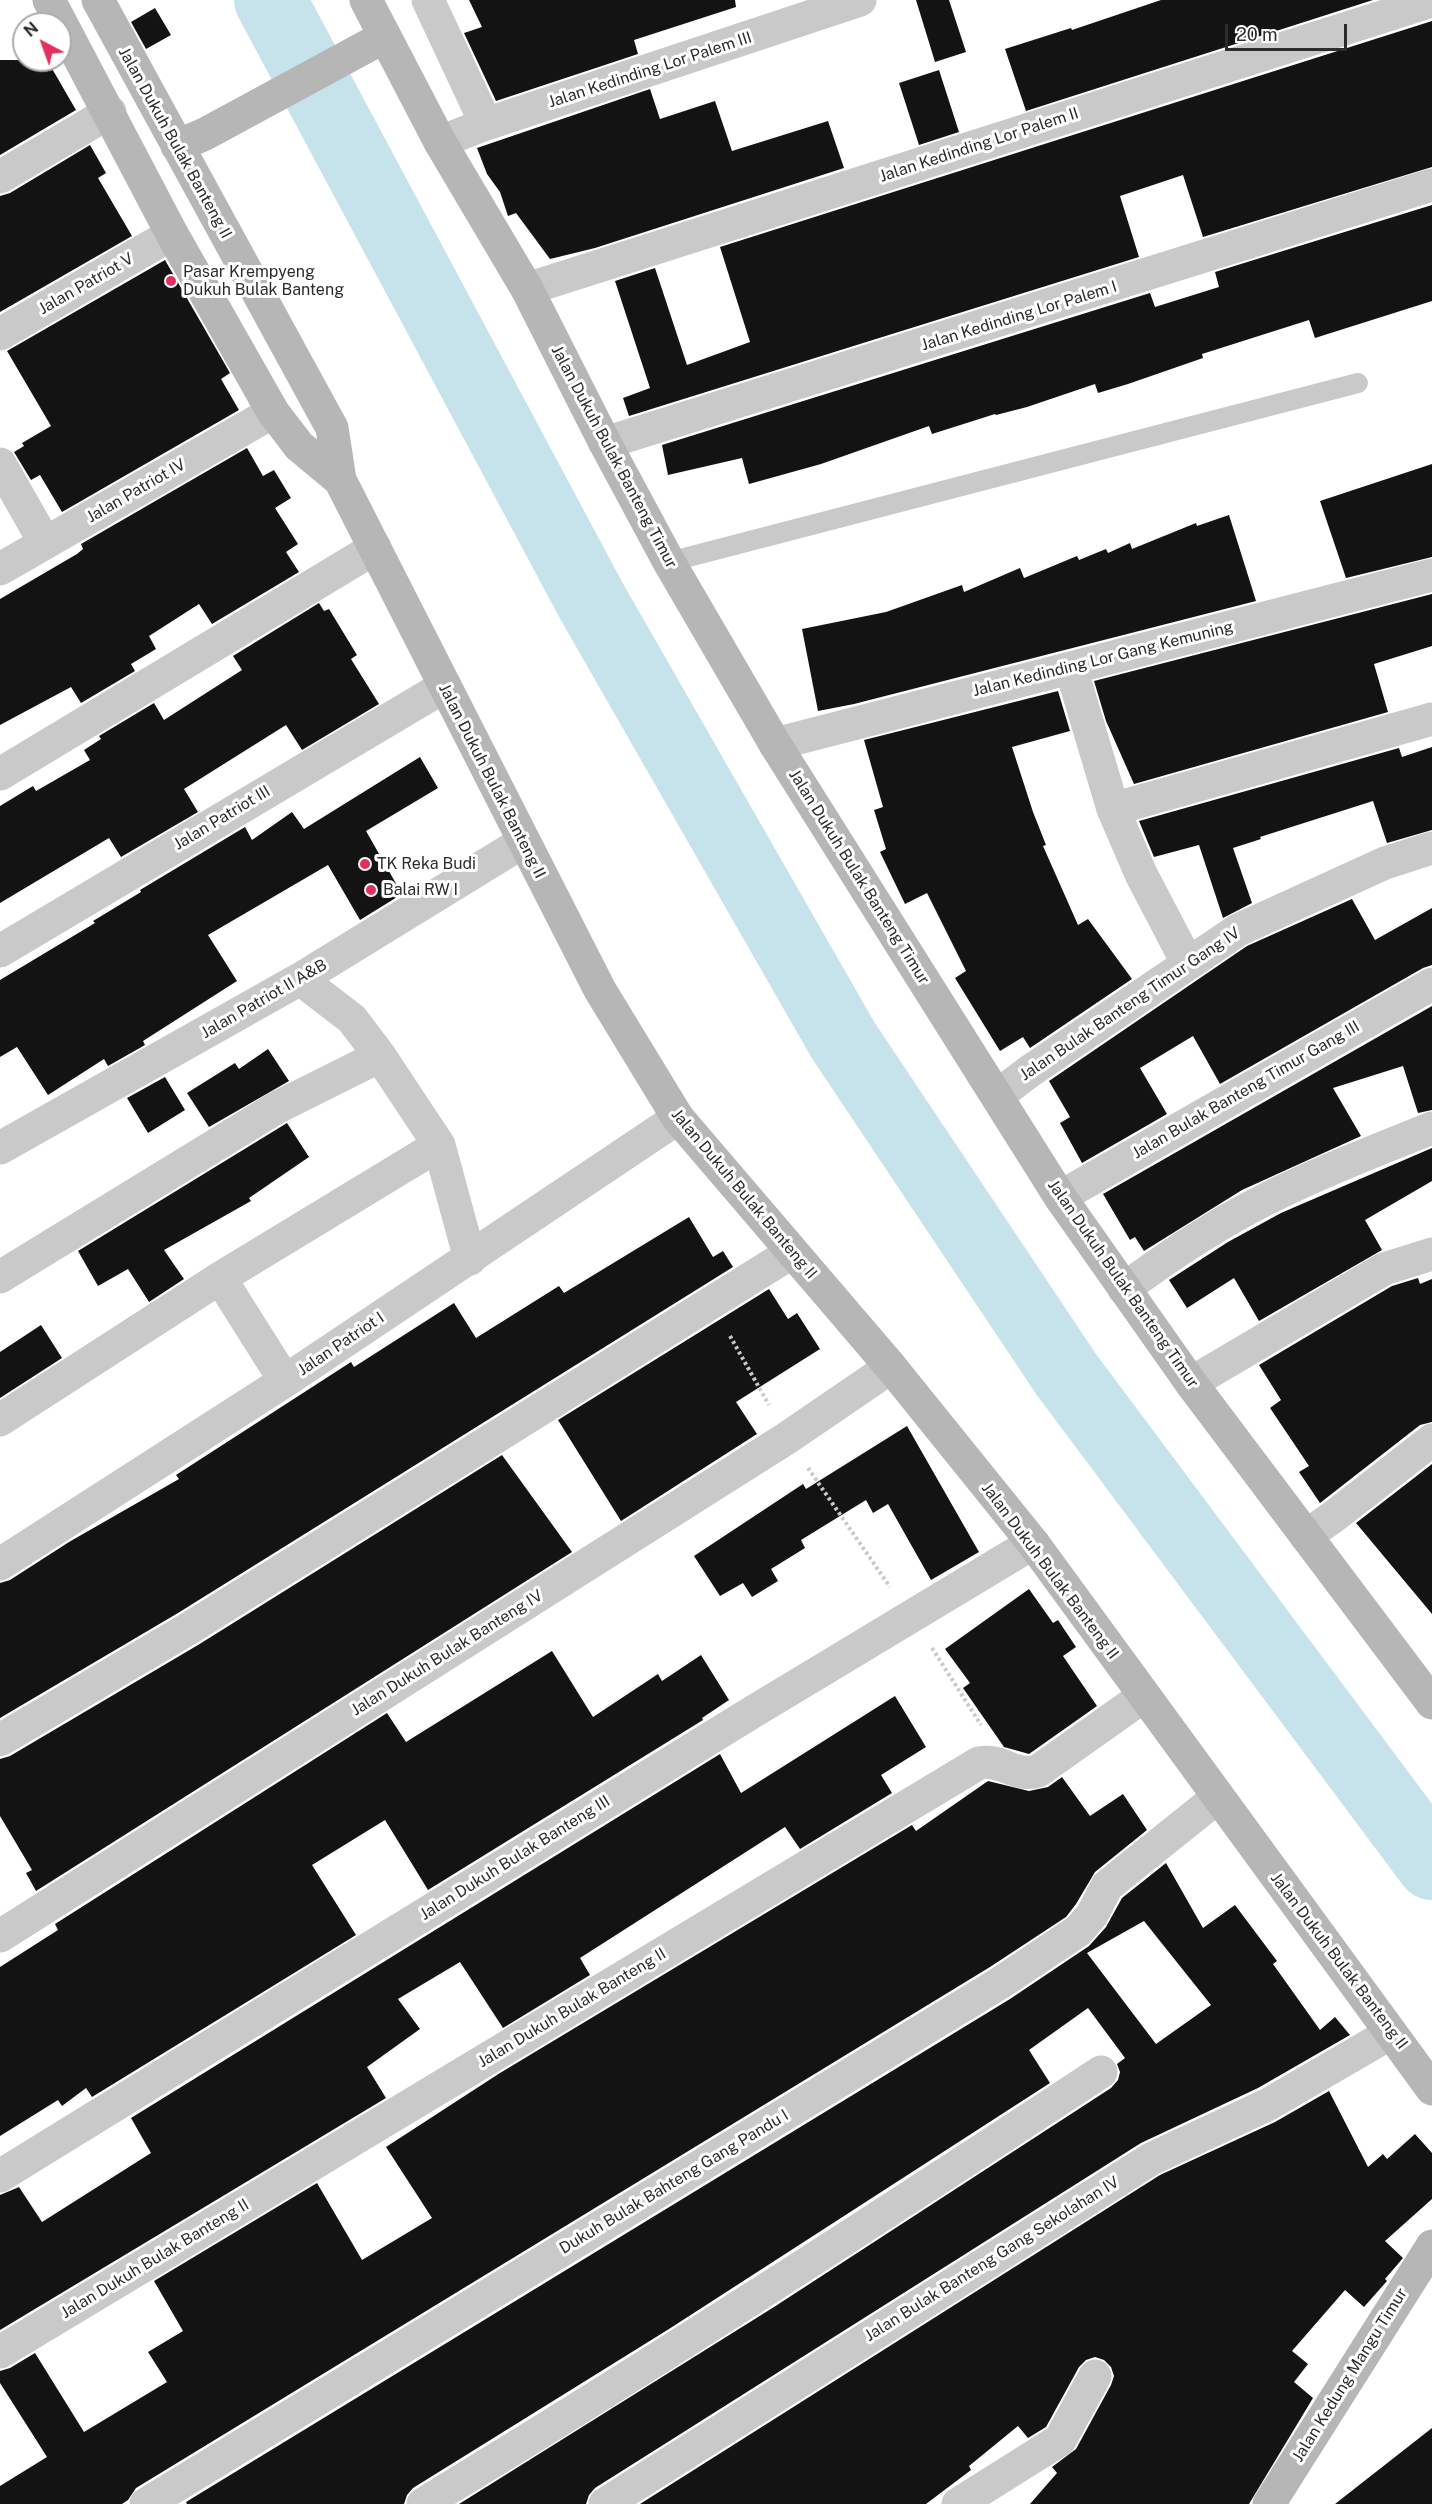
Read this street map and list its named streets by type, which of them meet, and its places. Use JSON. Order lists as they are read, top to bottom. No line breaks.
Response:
{"streets":{"street":["Jalan Kedinding Lor Palem III","Jalan Dukuh Bulak Banteng II","Jalan Kedinding Lor Palem II","Jalan Patriot V","Jalan Kedinding Lor Palem I","Jalan Dukuh Bulak Banteng Timur","Jalan Patriot IV","Jalan Kedinding Lor Gang Kemuning","Jalan Patriot III","Jalan Patriot II A&B","Jalan Bulak Banteng Timur Gang IV","Jalan Bulak Banteng Timur Gang III","Jalan Patriot I","Jalan Dukuh Bulak Banteng IV","Jalan Dukuh Bulak Banteng III","Dukuh Bulak Bahteng Gang Pandu I","Jalan Bulak Banteng Gang Sekolahan IV","Jalan Kedung Mangu Timur"]},"crossings":[["Jalan Kedinding Lor Palem III","Jalan Dukuh Bulak Banteng Timur"],["Jalan Dukuh Bulak Banteng II","Jalan Patriot V"],["Jalan Dukuh Bulak Banteng II","Jalan Patriot IV"],["Jalan Dukuh Bulak Banteng II","Jalan Patriot III"],["Jalan Dukuh Bulak Banteng II","Jalan Patriot II A&B"],["Jalan Dukuh Bulak Banteng II","Jalan Patriot I"],["Jalan Dukuh Bulak Banteng II","Jalan Dukuh Bulak Banteng IV"],["Jalan Dukuh Bulak Banteng II","Jalan Dukuh Bulak Banteng III"],["Jalan Dukuh Bulak Banteng II","Dukuh Bulak Bahteng Gang Pandu I"],["Jalan Dukuh Bulak Banteng II","Jalan Bulak Banteng Gang Sekolahan IV"],["Jalan Kedinding Lor Palem II","Jalan Dukuh Bulak Banteng Timur"],["Jalan Kedinding Lor Palem I","Jalan Dukuh Bulak Banteng Timur"],["Jalan Dukuh Bulak Banteng Timur","Jalan Kedinding Lor Gang Kemuning"],["Jalan Dukuh Bulak Banteng Timur","Jalan Bulak Banteng Timur Gang IV"],["Jalan Dukuh Bulak Banteng Timur","Jalan Bulak Banteng Timur Gang III"]],"places":["Pasar Krempyeng Dukuh Bulak Banteng","TK Reka Budi","Balai RW I"],"scale_bar":"20 m","north":"top left"}
